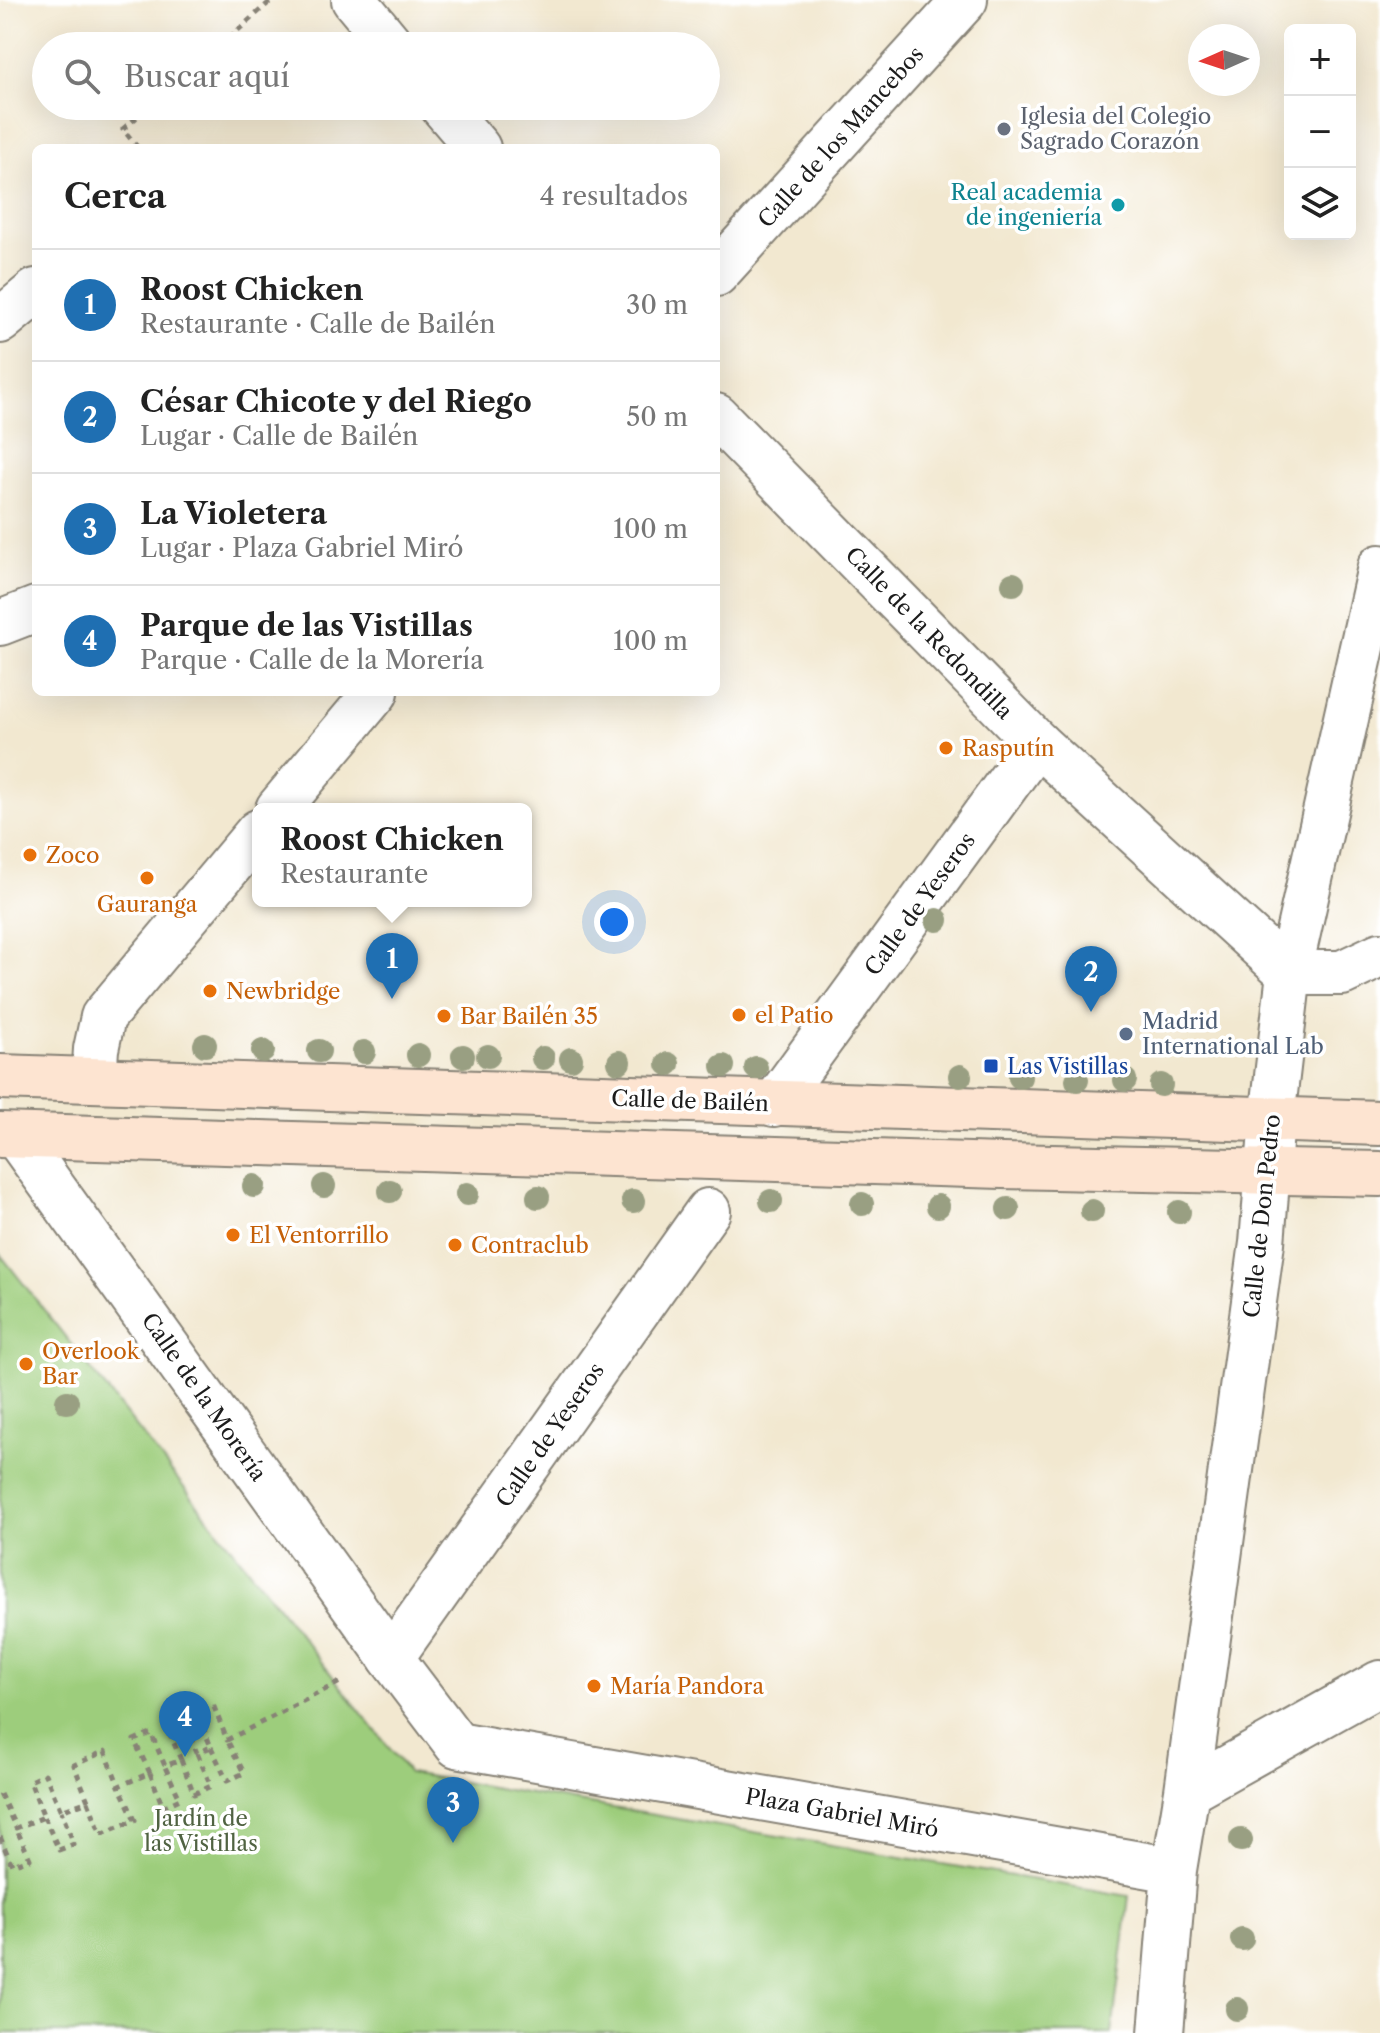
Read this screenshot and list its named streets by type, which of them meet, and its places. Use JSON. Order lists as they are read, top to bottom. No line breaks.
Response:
{"streets":{"main road":["Calle de Bailén"],"street":["Calle de los Mancebos","Calle de la Redondilla","Calle de Yeseros","Calle de Don Pedro","Calle de la Morería","Plaza Gabriel Miró"]},"crossings":[["Calle de la Redondilla","Calle de Yeseros"],["Calle de la Redondilla","Calle de Don Pedro"],["Calle de Yeseros","Calle de Bailén"],["Calle de Yeseros","Calle de la Morería"],["Calle de Yeseros","Plaza Gabriel Miró"],["Calle de Bailén","Calle de Don Pedro"],["Calle de Don Pedro","Plaza Gabriel Miró"],["Calle de la Morería","Plaza Gabriel Miró"]],"parks":["Jardín de las Vistillas"],"places":{"other":["Iglesia del Colegio Sagrado Corazón","Real academia de ingeniería","Rasputín","Zoco","Gauranga","Newbridge","el Patio","Bar Bailén 35","Madrid International Lab","El Ventorrillo","Contraclub","Overlook Bar","María Pandora"],"transit":["Las Vistillas"]},"north":"left","page":{"map_buttons":["+","−"],"search":"Buscar aquí","heading":["Cerca","4 resultados"],"list":[{"mark":"1","name":"Roost Chicken","note":"Restaurante · Calle de Bailén","value":"30 m"},{"mark":"2","name":"César Chicote y del Riego","note":"Lugar · Calle de Bailén","value":"50 m"},{"mark":"3","name":"La Violetera","note":"Lugar · Plaza Gabriel Miró","value":"100 m"},{"mark":"4","name":"Parque de las Vistillas","note":"Parque · Calle de la Morería","value":"100 m"}],"popup":["Roost Chicken","Restaurante"],"pins":["1","2","4","3"]}}
